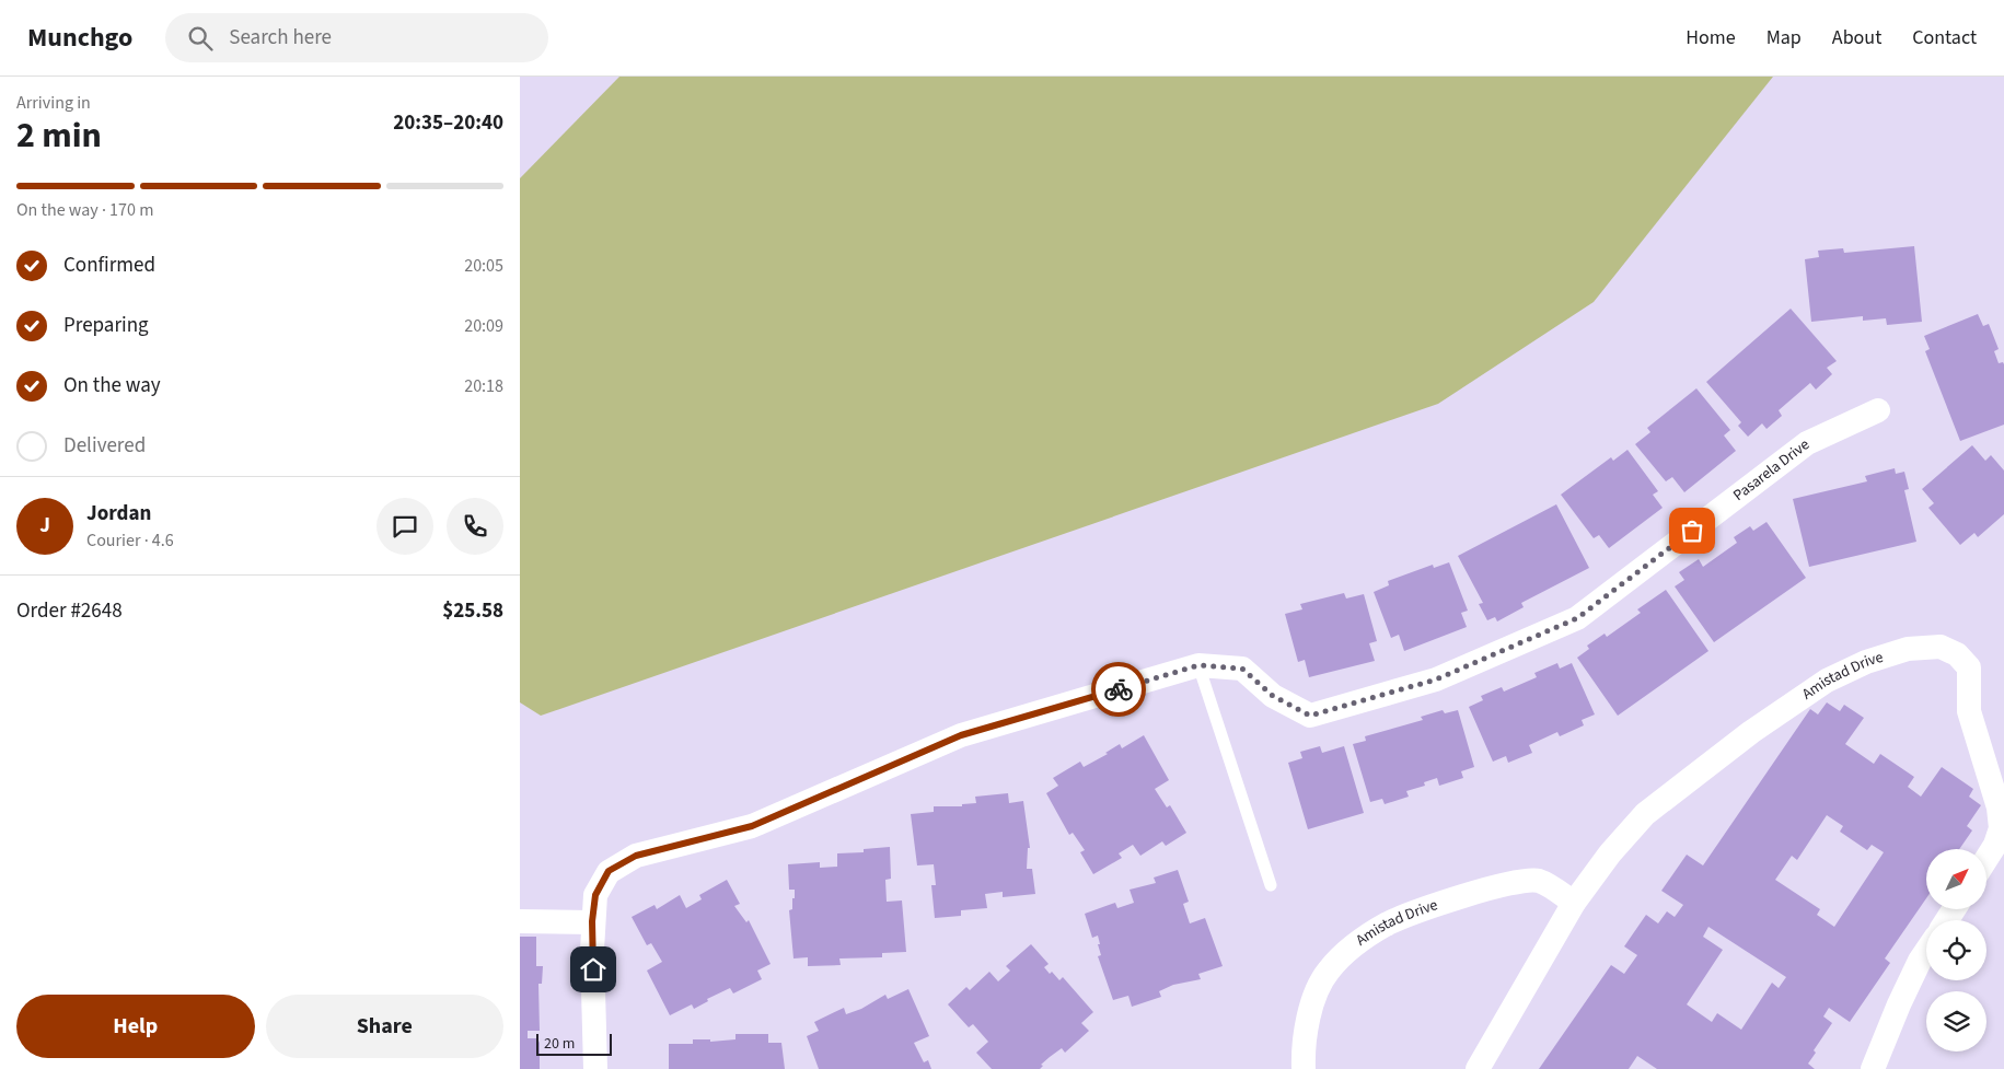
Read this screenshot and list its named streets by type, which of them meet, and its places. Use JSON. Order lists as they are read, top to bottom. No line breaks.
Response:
{"streets":{"street":["Pasarela Drive","Amistad Drive"]},"scale_bar":"20 m","north":"top right","page":{"header":"Munchgo","search":"Search here","nav":["Home","Map","About","Contact"],"heading":["2 min","Arriving in","20:35–20:40"],"panel":["Jordan","Courier · 4.6","Order #2648","$25.58"],"bar":"On the way · 170 m","list":[["Confirmed","20:05"],["Preparing","20:09"],["On the way","20:18"],"Delivered"],"round":"J","buttons":["Help","Share"],"scale":"20 m"}}
